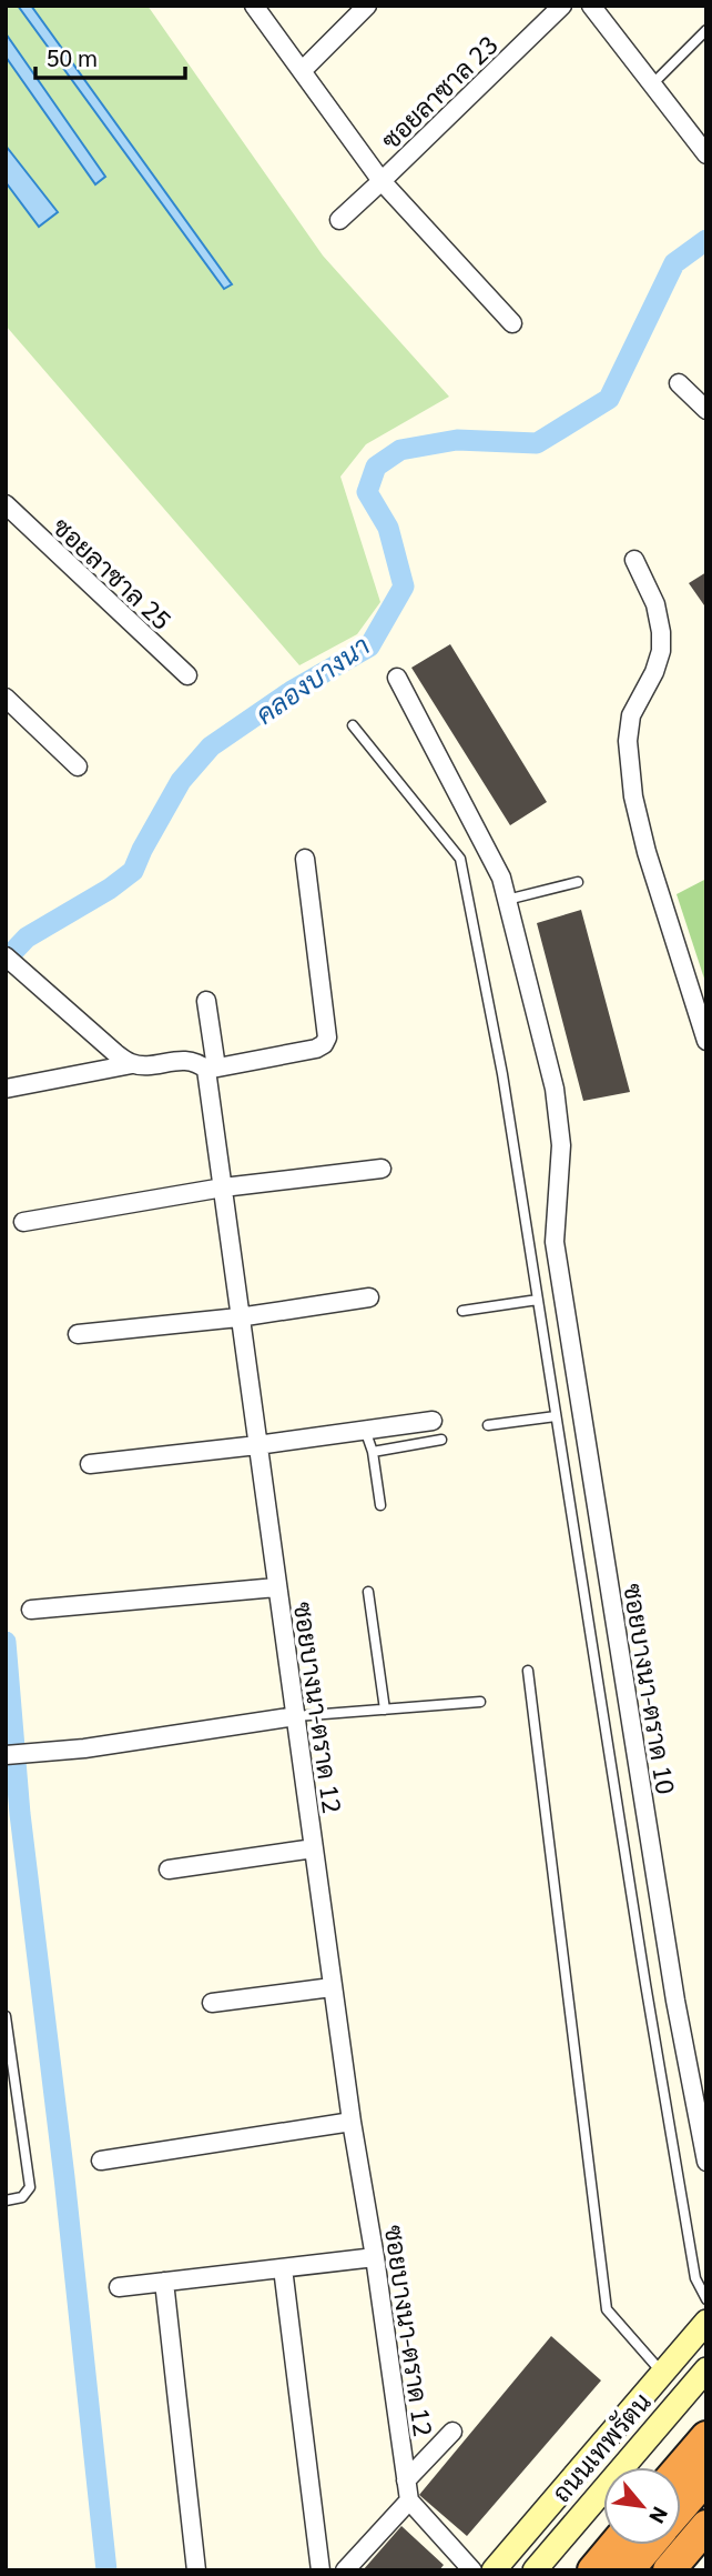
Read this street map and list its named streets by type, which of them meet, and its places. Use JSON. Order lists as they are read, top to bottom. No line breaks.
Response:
{"streets":{"main road":["ถนนเทพรัตน"],"street":["ซอยลาซาล 23","ซอยลาซาล 25","ซอยบางนา-ตราด 10","ซอยบางนา-ตราด 12"]},"water":["คลองบางนา"],"scale_bar":"50 m","north":"bottom right"}
